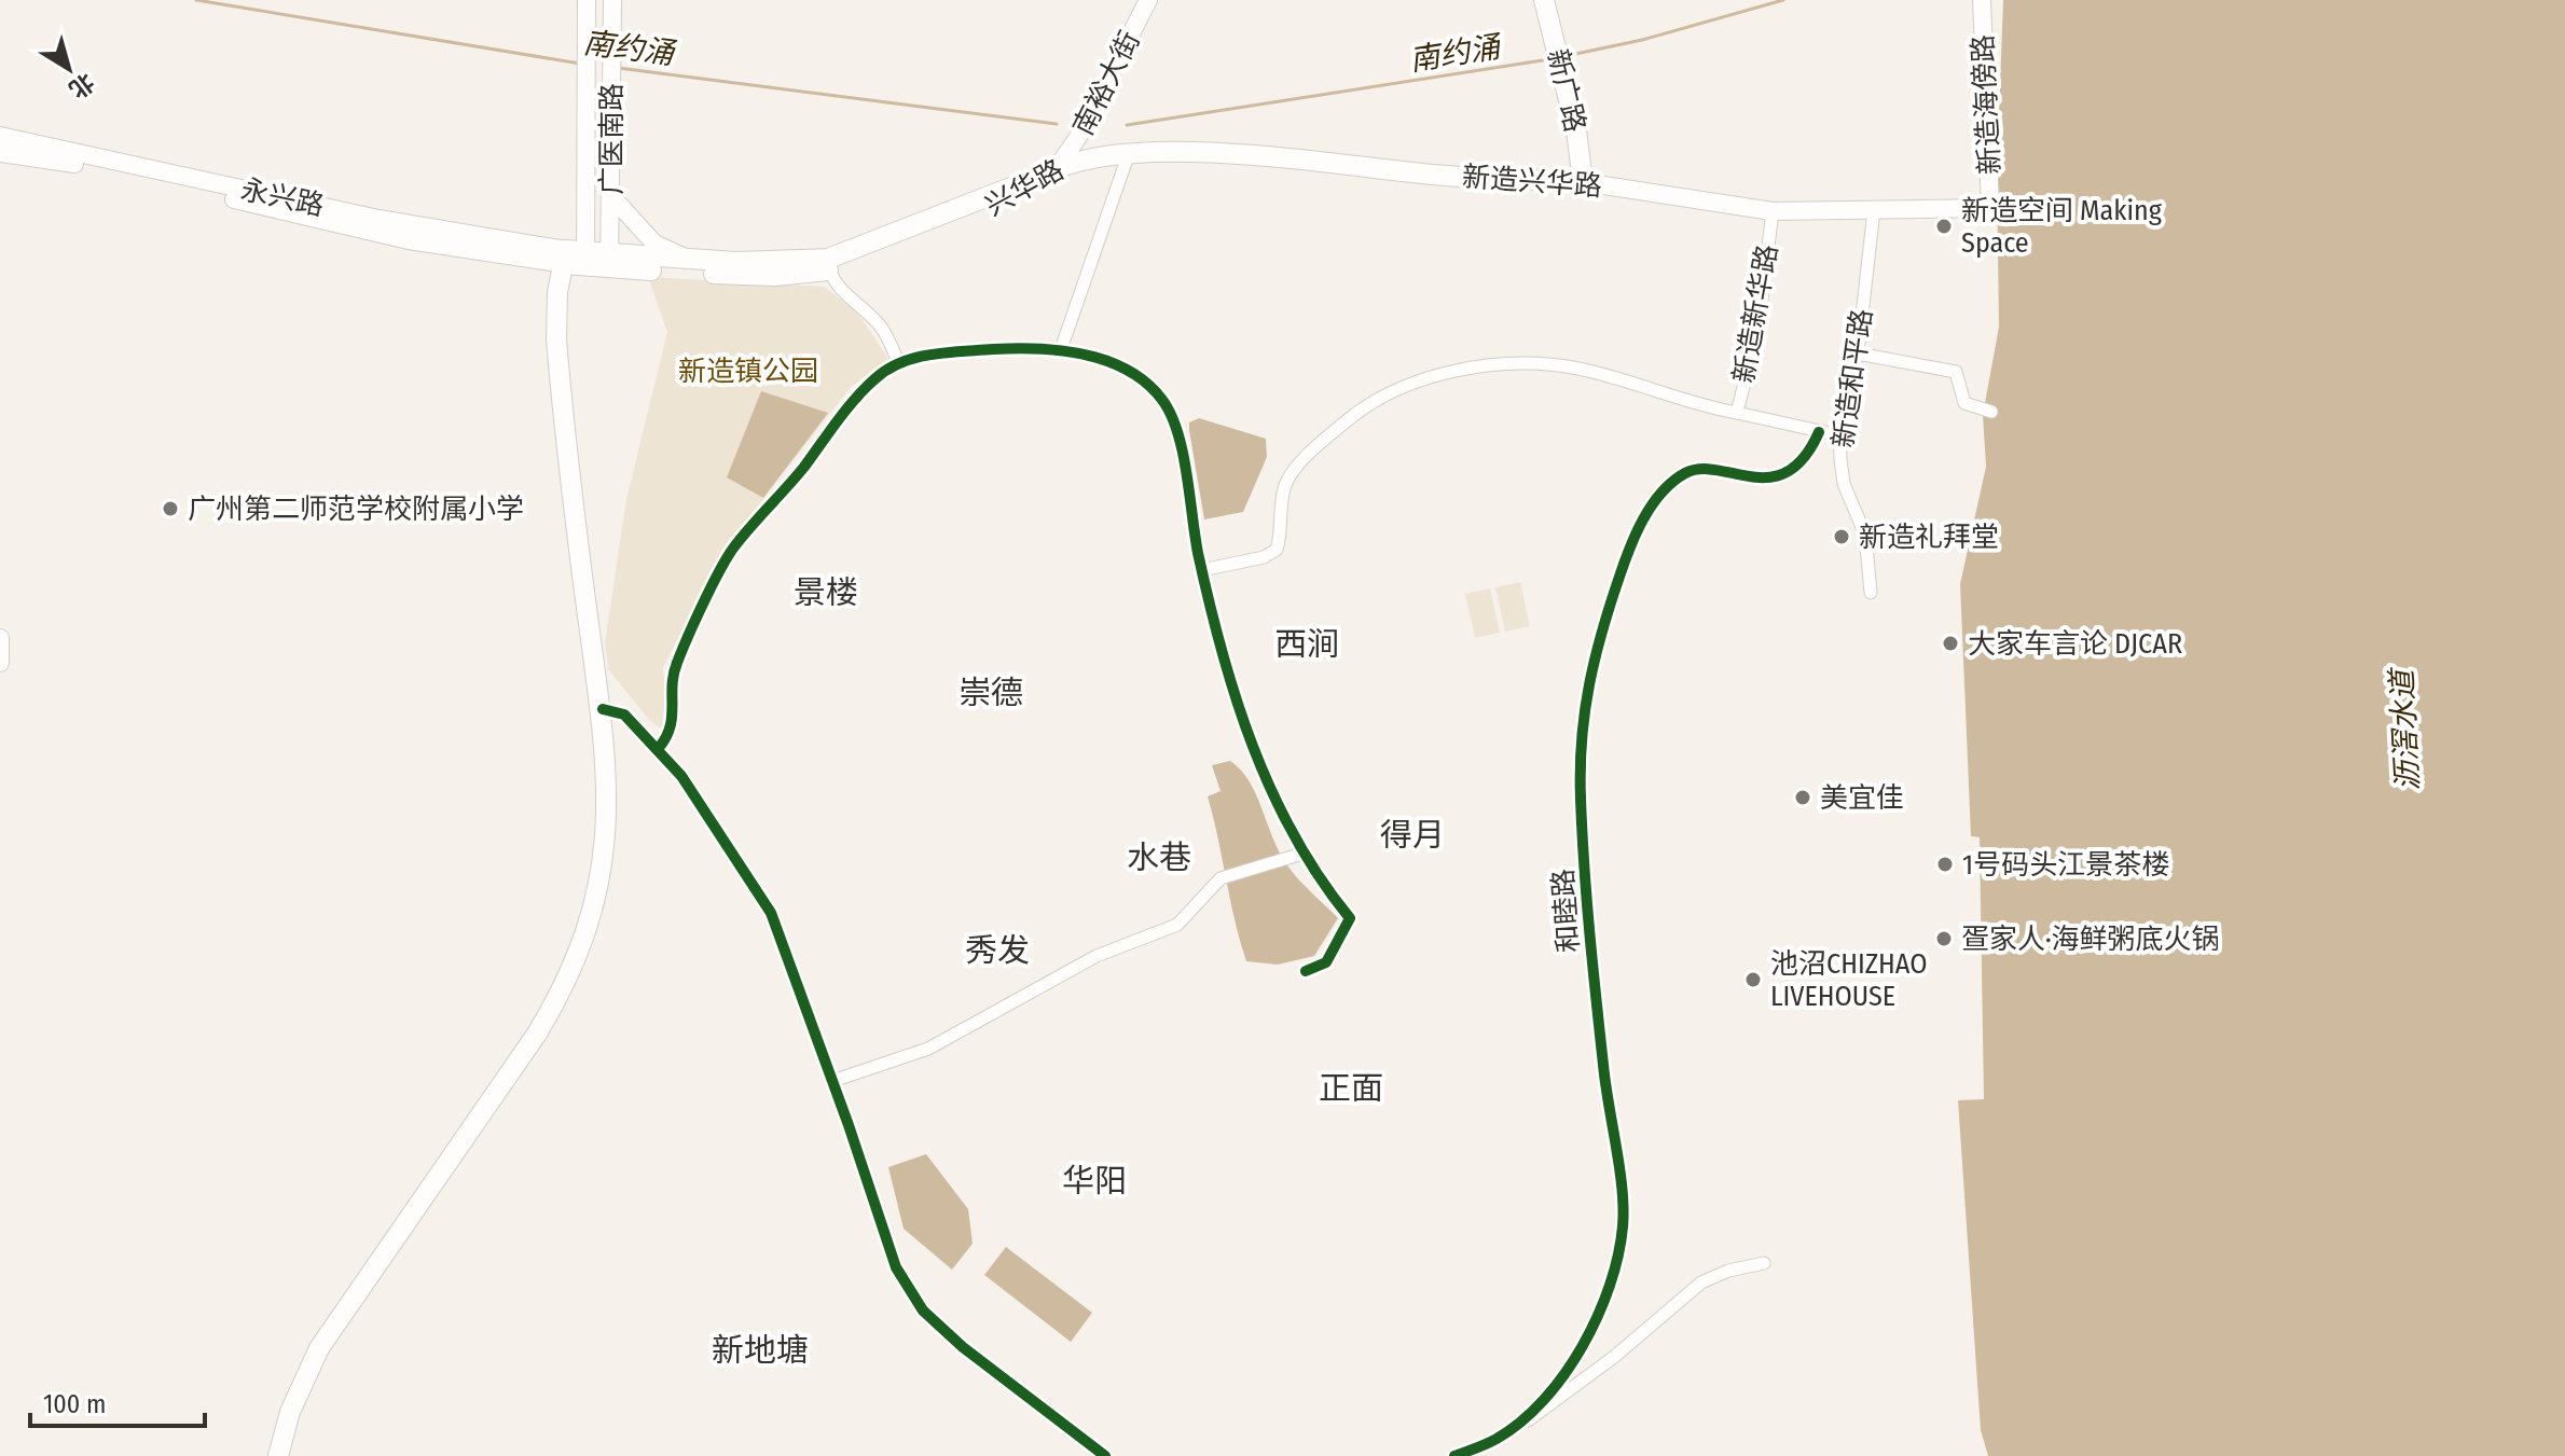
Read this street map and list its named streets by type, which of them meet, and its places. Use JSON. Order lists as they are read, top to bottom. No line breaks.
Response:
{"streets":{"main road":["南裕大街","新广路","新造海傍路","广医南路","新造兴华路","兴华路","永兴路"],"street":["新造新华路","新造和平路","和睦路"]},"crossings":[["南裕大街","新造兴华路"],["南裕大街","兴华路"],["新广路","新造兴华路"],["新造海傍路","新造兴华路"],["广医南路","兴华路"],["广医南路","永兴路"],["新造兴华路","兴华路"],["新造兴华路","新造新华路"],["新造兴华路","新造和平路"],["兴华路","永兴路"],["新造新华路","新造和平路"],["新造新华路","和睦路"]],"districts":["景楼","西涧","崇德","得月","水巷","秀发","正面","华阳","新地塘"],"water":["南约涌","沥滘水道"],"parks":["新造镇公园"],"places":["新造空间 Making Space","广州第二师范学校附属小学","新造礼拜堂","大家车言论 DJCAR","美宜佳","1号码头江景茶楼","疍家人·海鲜粥底火锅","池沼CHIZHAO LIVEHOUSE"],"scale_bar":"100 m","north":"bottom right"}
